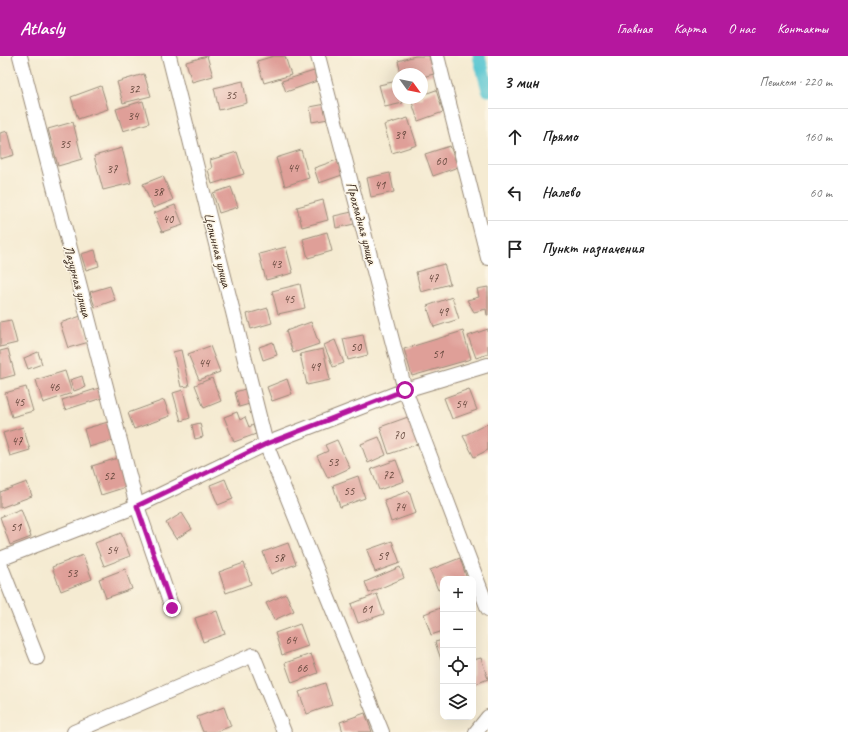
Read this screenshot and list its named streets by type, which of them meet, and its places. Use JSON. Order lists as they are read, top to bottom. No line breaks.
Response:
{"streets":{"street":["Прохладная улица","Целинная улица","Лазурная улица"]},"house_numbers":["32","35","34","39","35","60","44","37","41","38","40","43","47","45","49","50","51","44","49","46","45","54","70","47","53","72","52","55","74","51","54","59","58","53","61","64","66"],"north":"bottom right","page":{"header":"Atlasly","nav":["Главная","Карта","О нас","Контакты"],"heading":["3 мин","Пешком · 220 m"],"list":[["Прямо","160 m"],["Налево","60 m"],"Пункт назначения"],"map_buttons":["+","−"]}}
